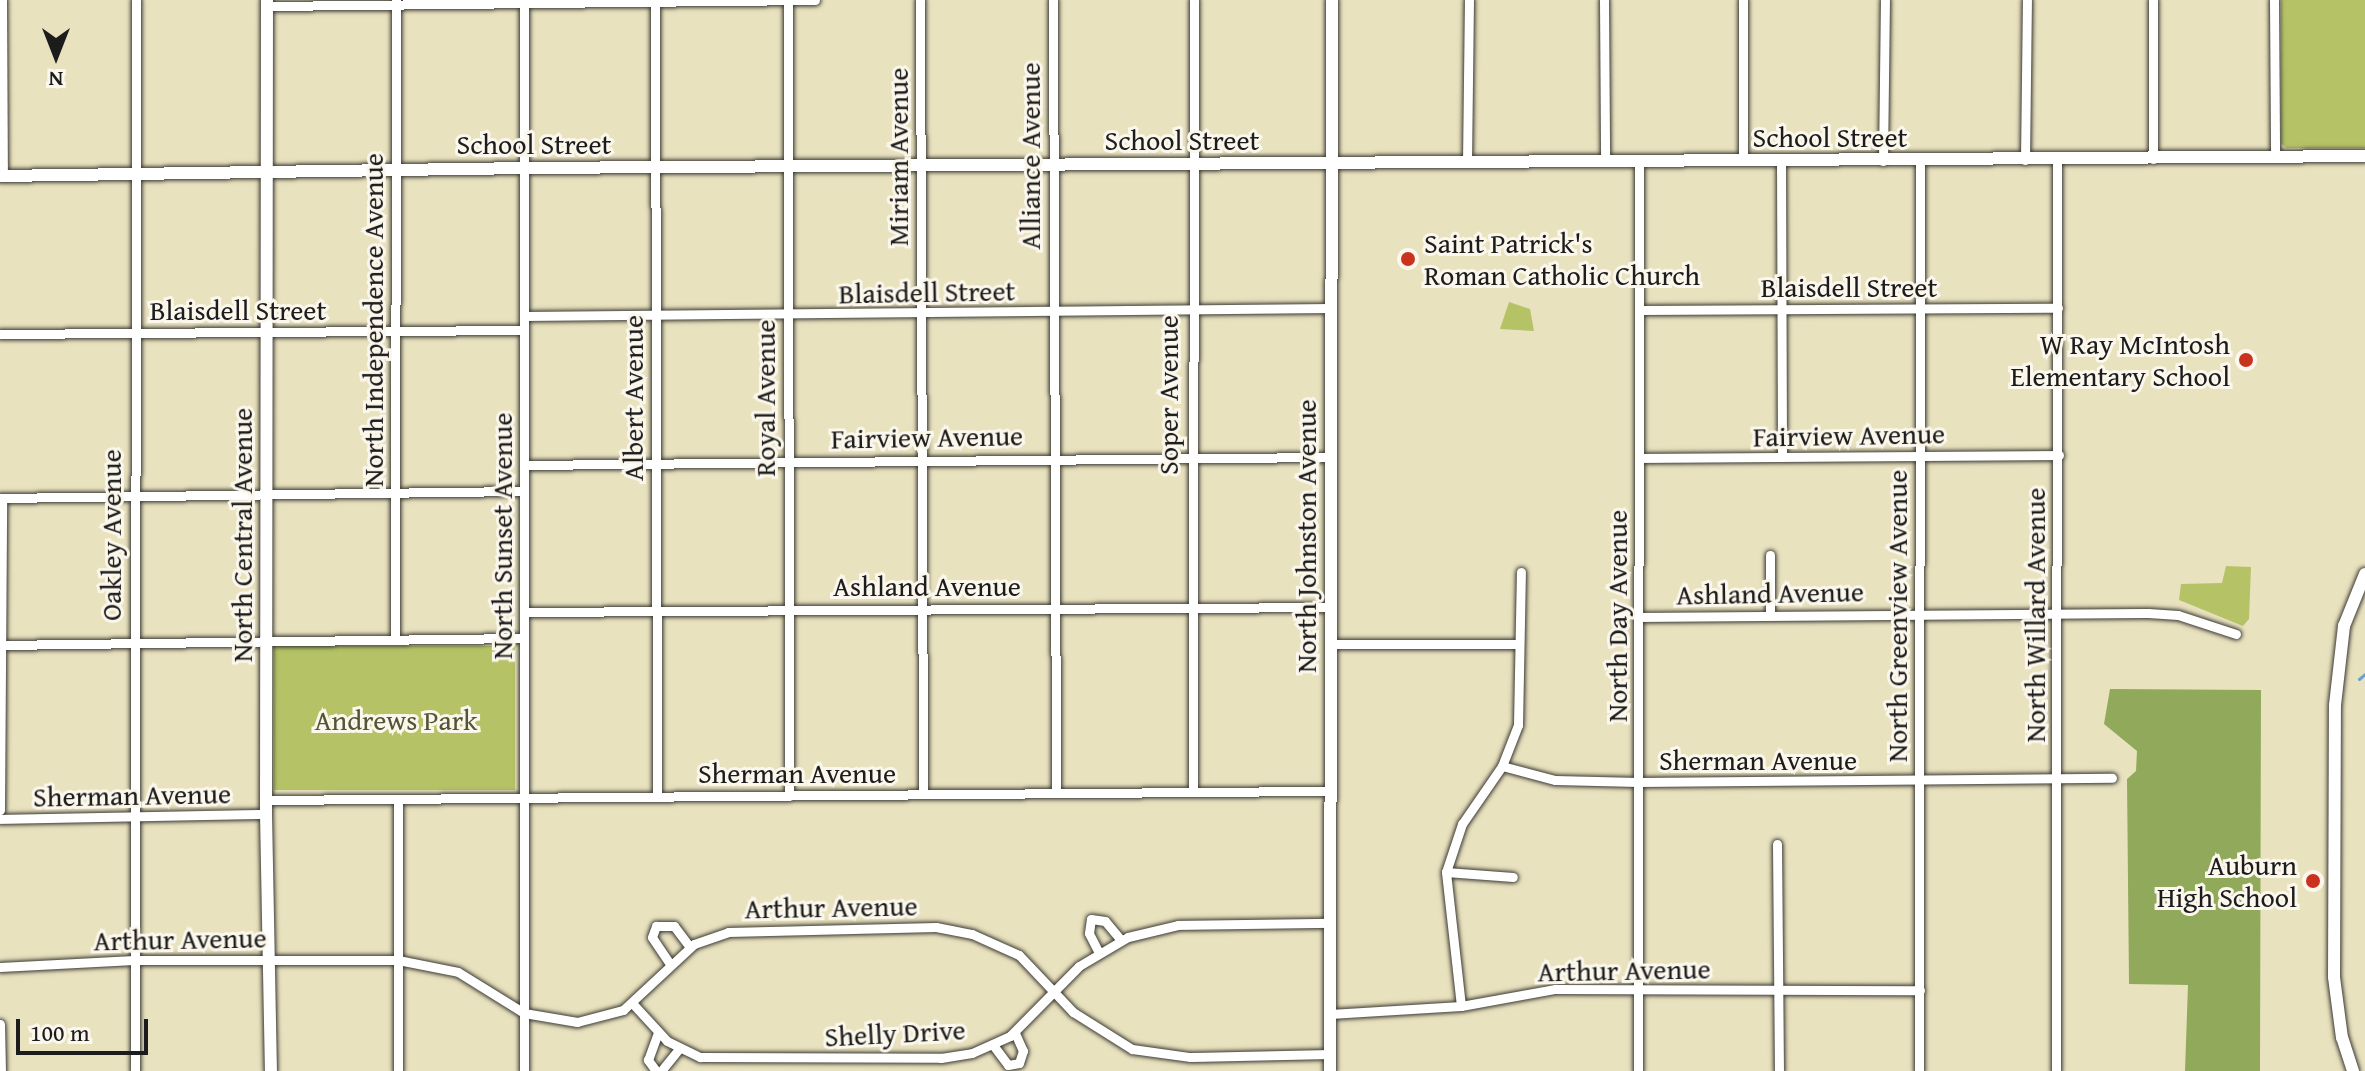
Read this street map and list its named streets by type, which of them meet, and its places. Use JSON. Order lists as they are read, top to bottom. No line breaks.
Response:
{"streets":{"main road":["School Street","North Central Avenue","North Johnston Avenue"],"street":["Alliance Avenue","Miriam Avenue","Blaisdell Street","North Independence Avenue","Soper Avenue","Albert Avenue","Royal Avenue","Fairview Avenue","Oakley Avenue","North Sunset Avenue","Ashland Avenue","North Willard Avenue","North Day Avenue","North Greenview Avenue","Sherman Avenue","Arthur Avenue","Shelly Drive"]},"crossings":[["School Street","Alliance Avenue"],["School Street","Miriam Avenue"],["School Street","North Independence Avenue"],["School Street","Soper Avenue"],["School Street","Albert Avenue"],["School Street","Royal Avenue"],["School Street","Oakley Avenue"],["School Street","North Central Avenue"],["School Street","North Sunset Avenue"],["School Street","North Johnston Avenue"],["School Street","North Willard Avenue"],["School Street","North Day Avenue"],["School Street","North Greenview Avenue"],["Alliance Avenue","Blaisdell Street"],["Alliance Avenue","Fairview Avenue"],["Alliance Avenue","Ashland Avenue"],["Alliance Avenue","Sherman Avenue"],["Miriam Avenue","Blaisdell Street"],["Miriam Avenue","Fairview Avenue"],["Miriam Avenue","Ashland Avenue"],["Miriam Avenue","Sherman Avenue"],["Blaisdell Street","North Independence Avenue"],["Blaisdell Street","Soper Avenue"],["Blaisdell Street","Albert Avenue"],["Blaisdell Street","Royal Avenue"],["Blaisdell Street","Oakley Avenue"],["Blaisdell Street","North Central Avenue"],["Blaisdell Street","North Sunset Avenue"],["Blaisdell Street","North Johnston Avenue"],["Blaisdell Street","North Willard Avenue"],["Blaisdell Street","North Day Avenue"],["Blaisdell Street","North Greenview Avenue"],["Soper Avenue","Fairview Avenue"],["Soper Avenue","Ashland Avenue"],["Soper Avenue","Sherman Avenue"],["Albert Avenue","Fairview Avenue"],["Albert Avenue","Ashland Avenue"],["Albert Avenue","Sherman Avenue"],["Royal Avenue","Fairview Avenue"],["Royal Avenue","Ashland Avenue"],["Royal Avenue","Sherman Avenue"],["Fairview Avenue","North Sunset Avenue"],["Fairview Avenue","North Johnston Avenue"],["Fairview Avenue","North Willard Avenue"],["Fairview Avenue","North Day Avenue"],["Fairview Avenue","North Greenview Avenue"],["Oakley Avenue","Sherman Avenue"],["Oakley Avenue","Arthur Avenue"],["North Central Avenue","Sherman Avenue"],["North Central Avenue","Arthur Avenue"],["North Sunset Avenue","Ashland Avenue"],["North Sunset Avenue","Sherman Avenue"],["North Sunset Avenue","Arthur Avenue"],["North Johnston Avenue","Ashland Avenue"],["North Johnston Avenue","Sherman Avenue"],["North Johnston Avenue","Arthur Avenue"],["North Johnston Avenue","Shelly Drive"],["Ashland Avenue","North Willard Avenue"],["Ashland Avenue","North Day Avenue"],["Ashland Avenue","North Greenview Avenue"],["North Willard Avenue","Sherman Avenue"],["North Day Avenue","Sherman Avenue"],["North Day Avenue","Arthur Avenue"],["North Greenview Avenue","Sherman Avenue"],["North Greenview Avenue","Arthur Avenue"],["Arthur Avenue","Shelly Drive"]],"parks":["Andrews Park"],"places":["Saint Patrick's Roman Catholic Church","W Ray McIntosh Elementary School","Auburn High School"],"scale_bar":"100 m","north":"bottom"}
